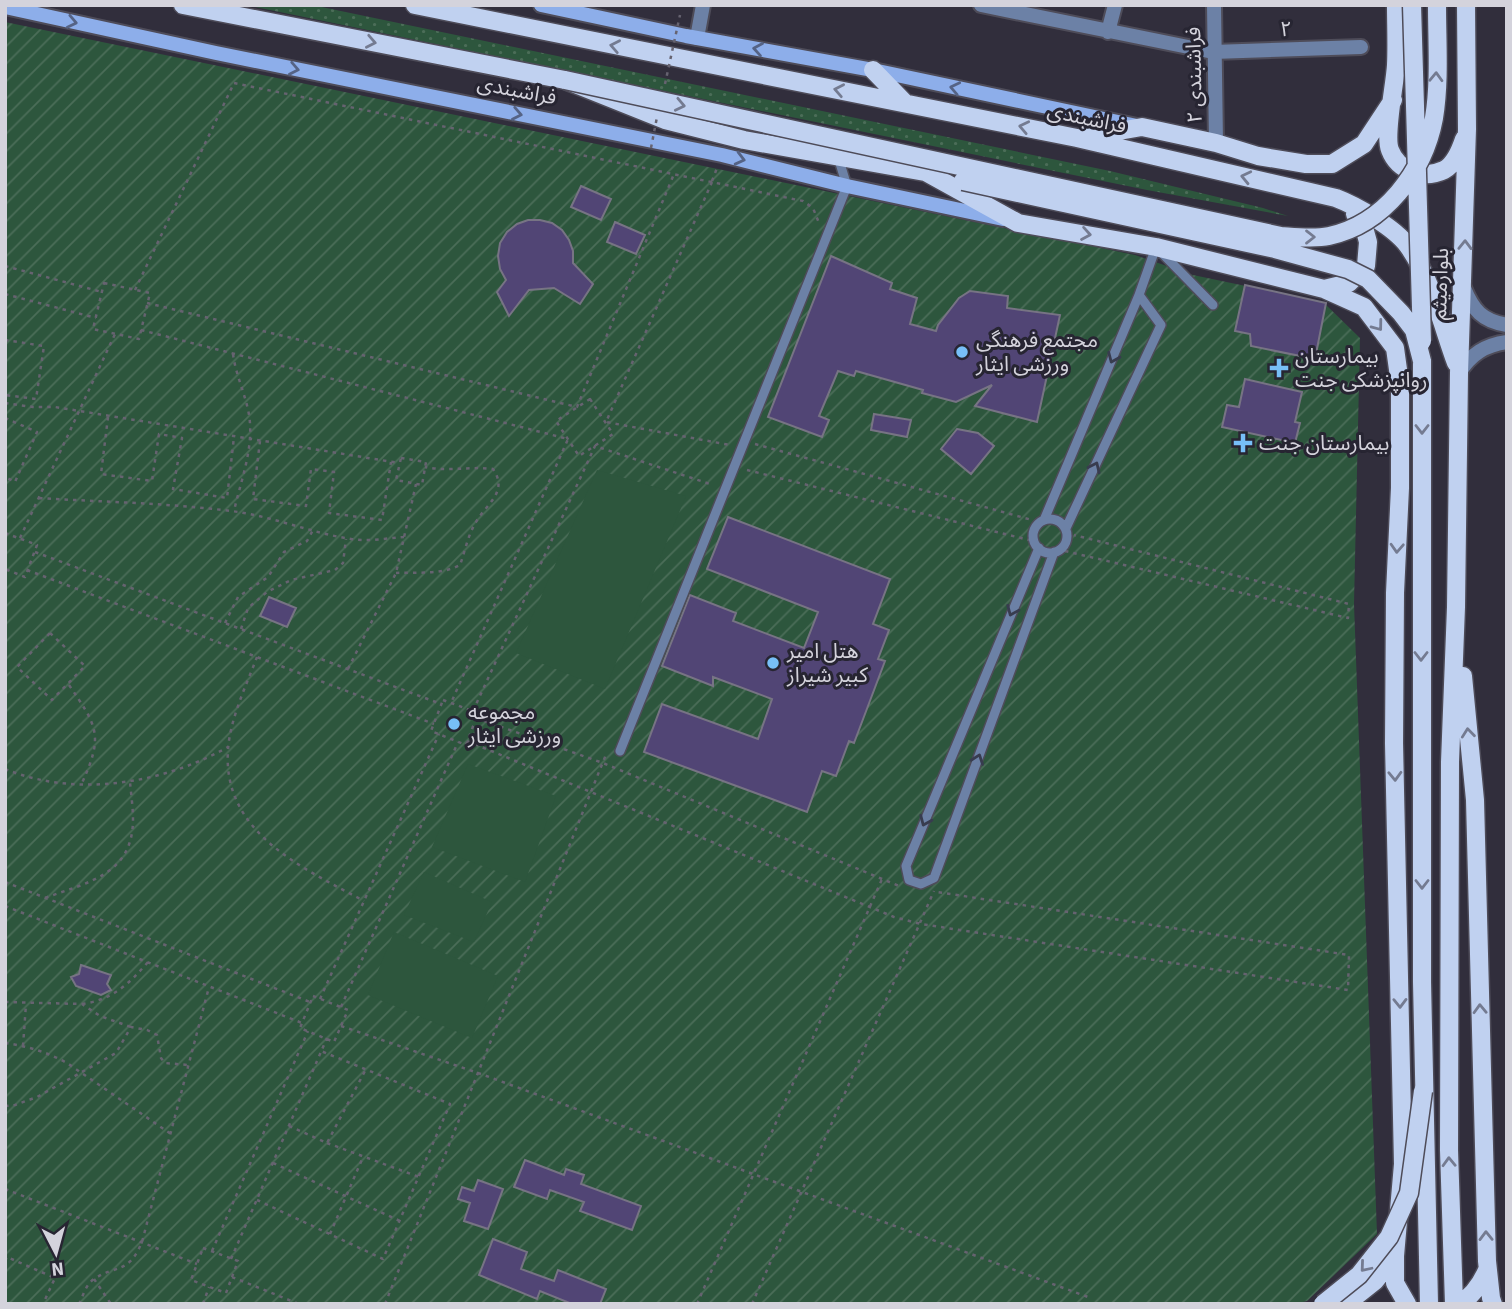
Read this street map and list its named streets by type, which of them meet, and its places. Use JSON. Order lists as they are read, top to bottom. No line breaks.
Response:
{"streets":{"main road":["فراشبندی","بلوارمیثم"],"street":["۲","۲ فراشبندی"]},"crossings":[["۲","۲ فراشبندی"],["فراشبندی","بلوارمیثم"]],"places":{"other":["مجتمع فرهنگی ورزشی ایثار","هتل امیر کبیر شیراز","مجموعه ورزشی ایثار"],"health":["بیمارستان روانپزشکی جنت","بیمارستان جنت"]},"north":"bottom"}
